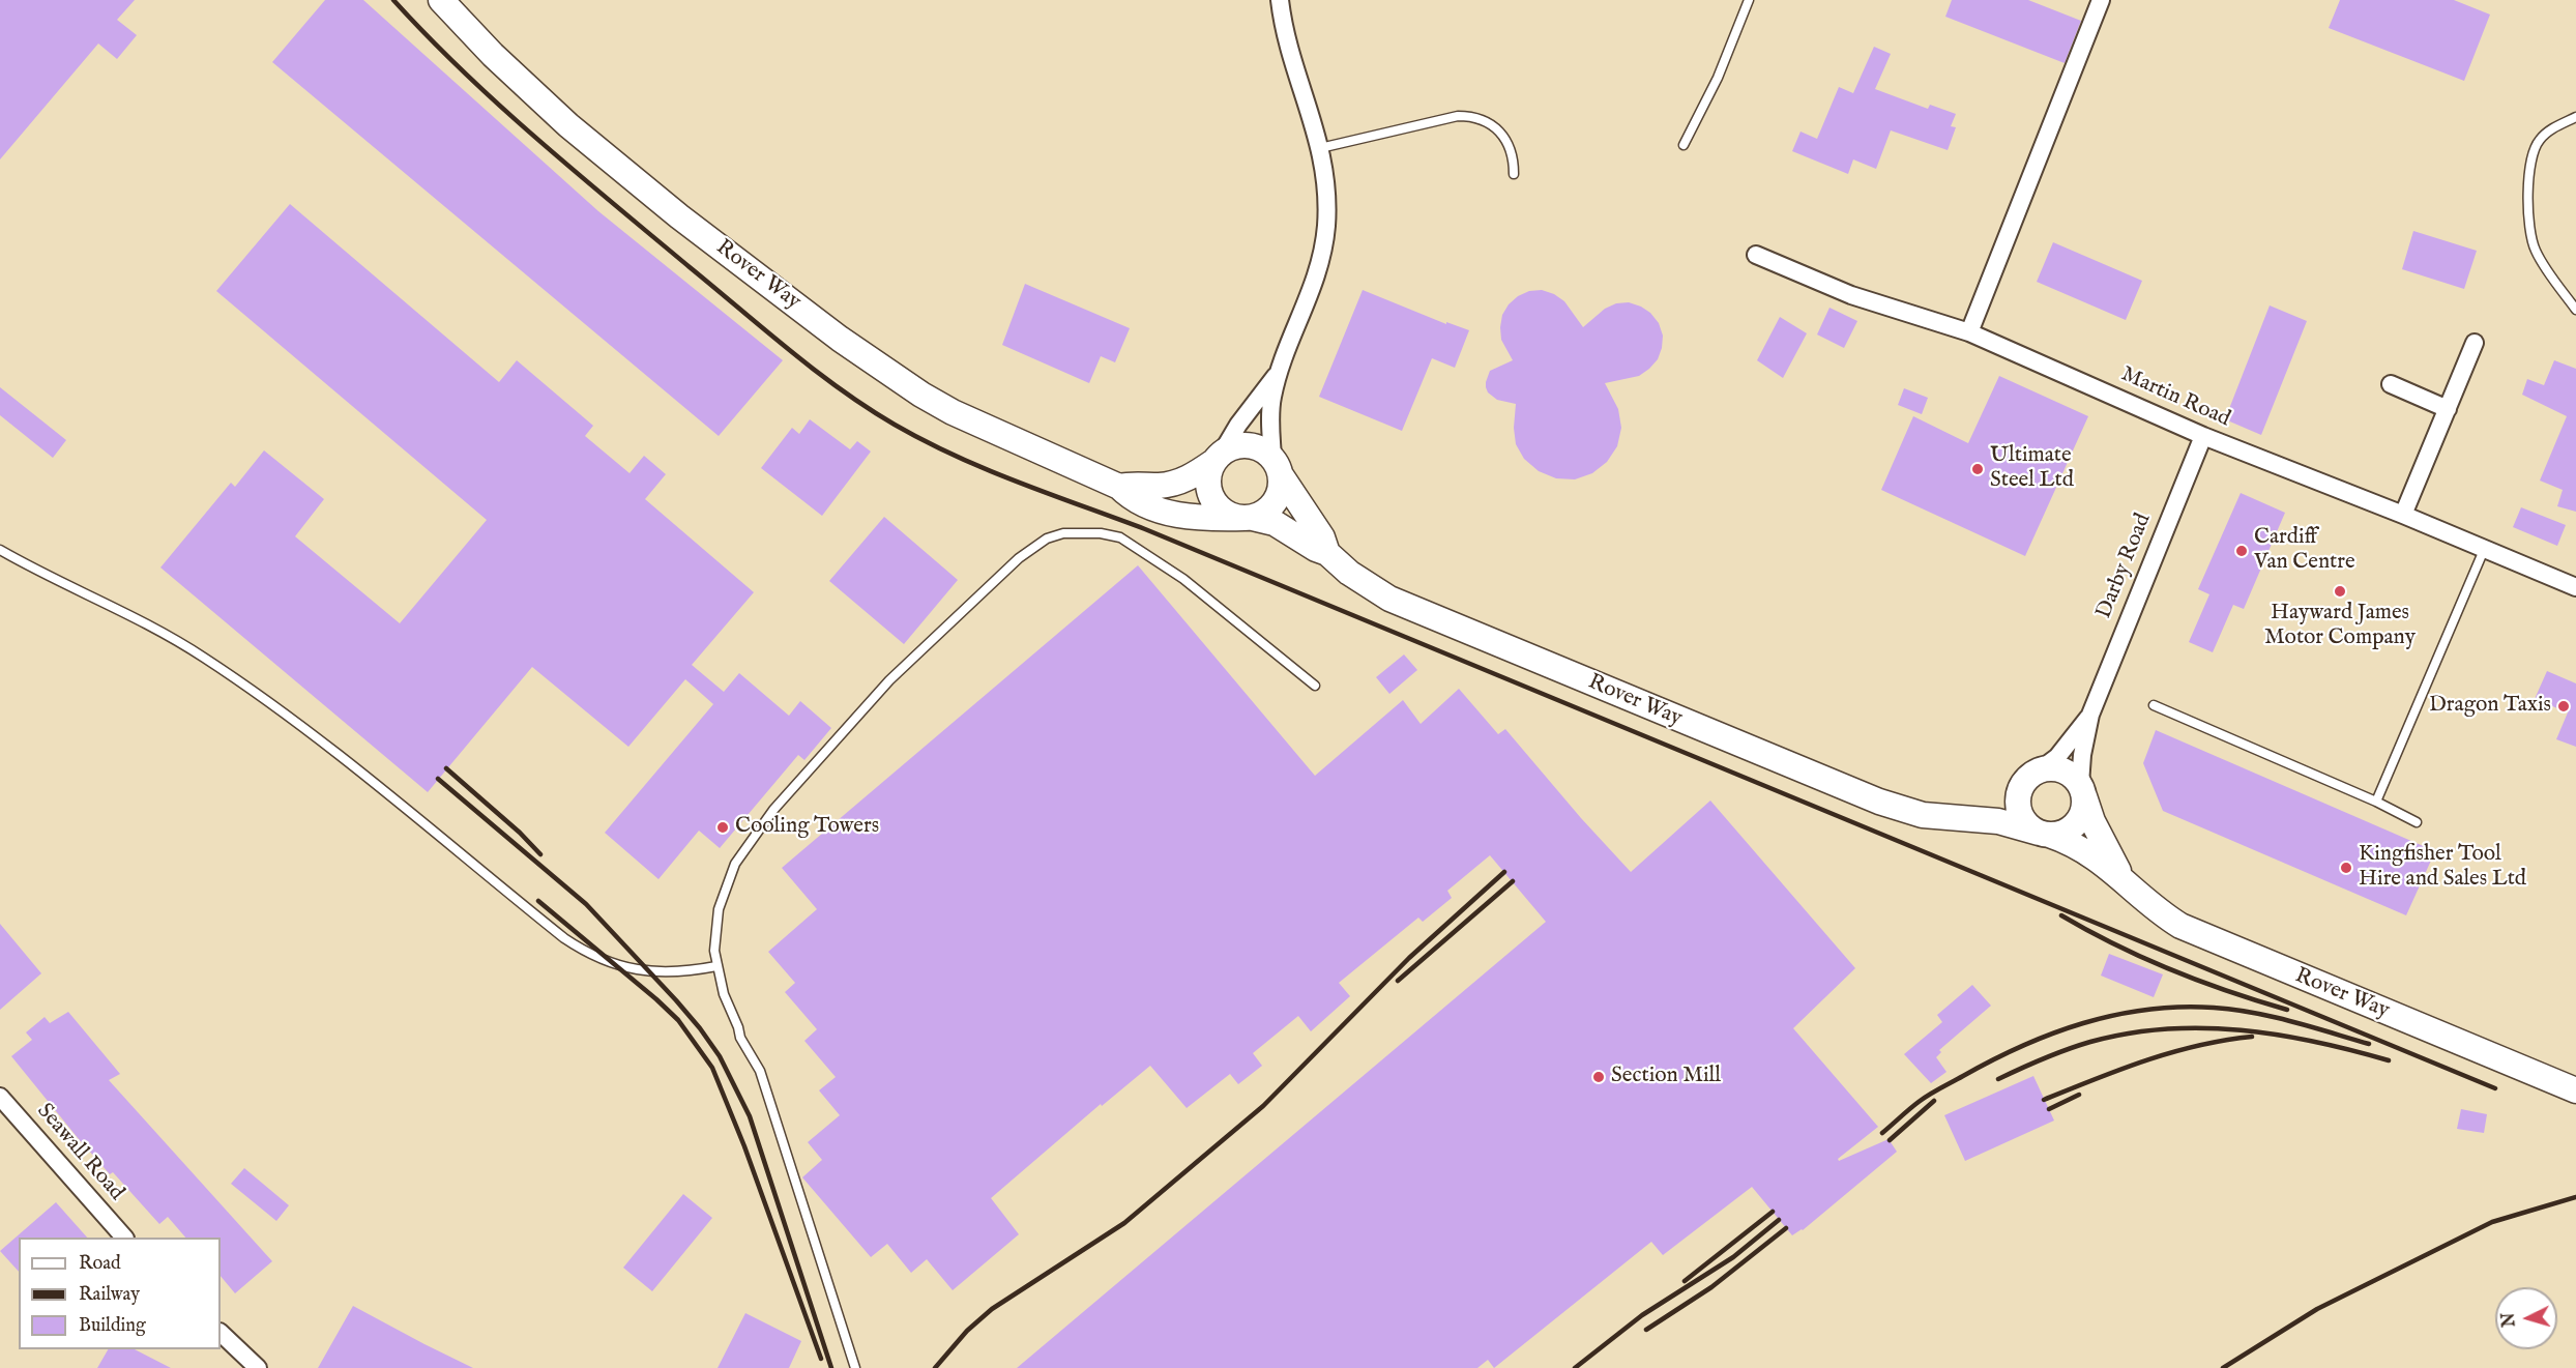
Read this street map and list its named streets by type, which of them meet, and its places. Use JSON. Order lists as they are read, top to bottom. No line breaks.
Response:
{"streets":{"street":["Rover Way","Martin Road","Darby Road","Seawall Road"]},"crossings":[["Rover Way","Darby Road"],["Martin Road","Darby Road"]],"places":["Ultimate Steel Ltd","Cardiff Van Centre","Hayward James Motor Company","Dragon Taxis","Cooling Towers","Kingfisher Tool Hire and Sales Ltd","Section Mill"],"legend":["Road","Railway","Building"],"north":"left"}
